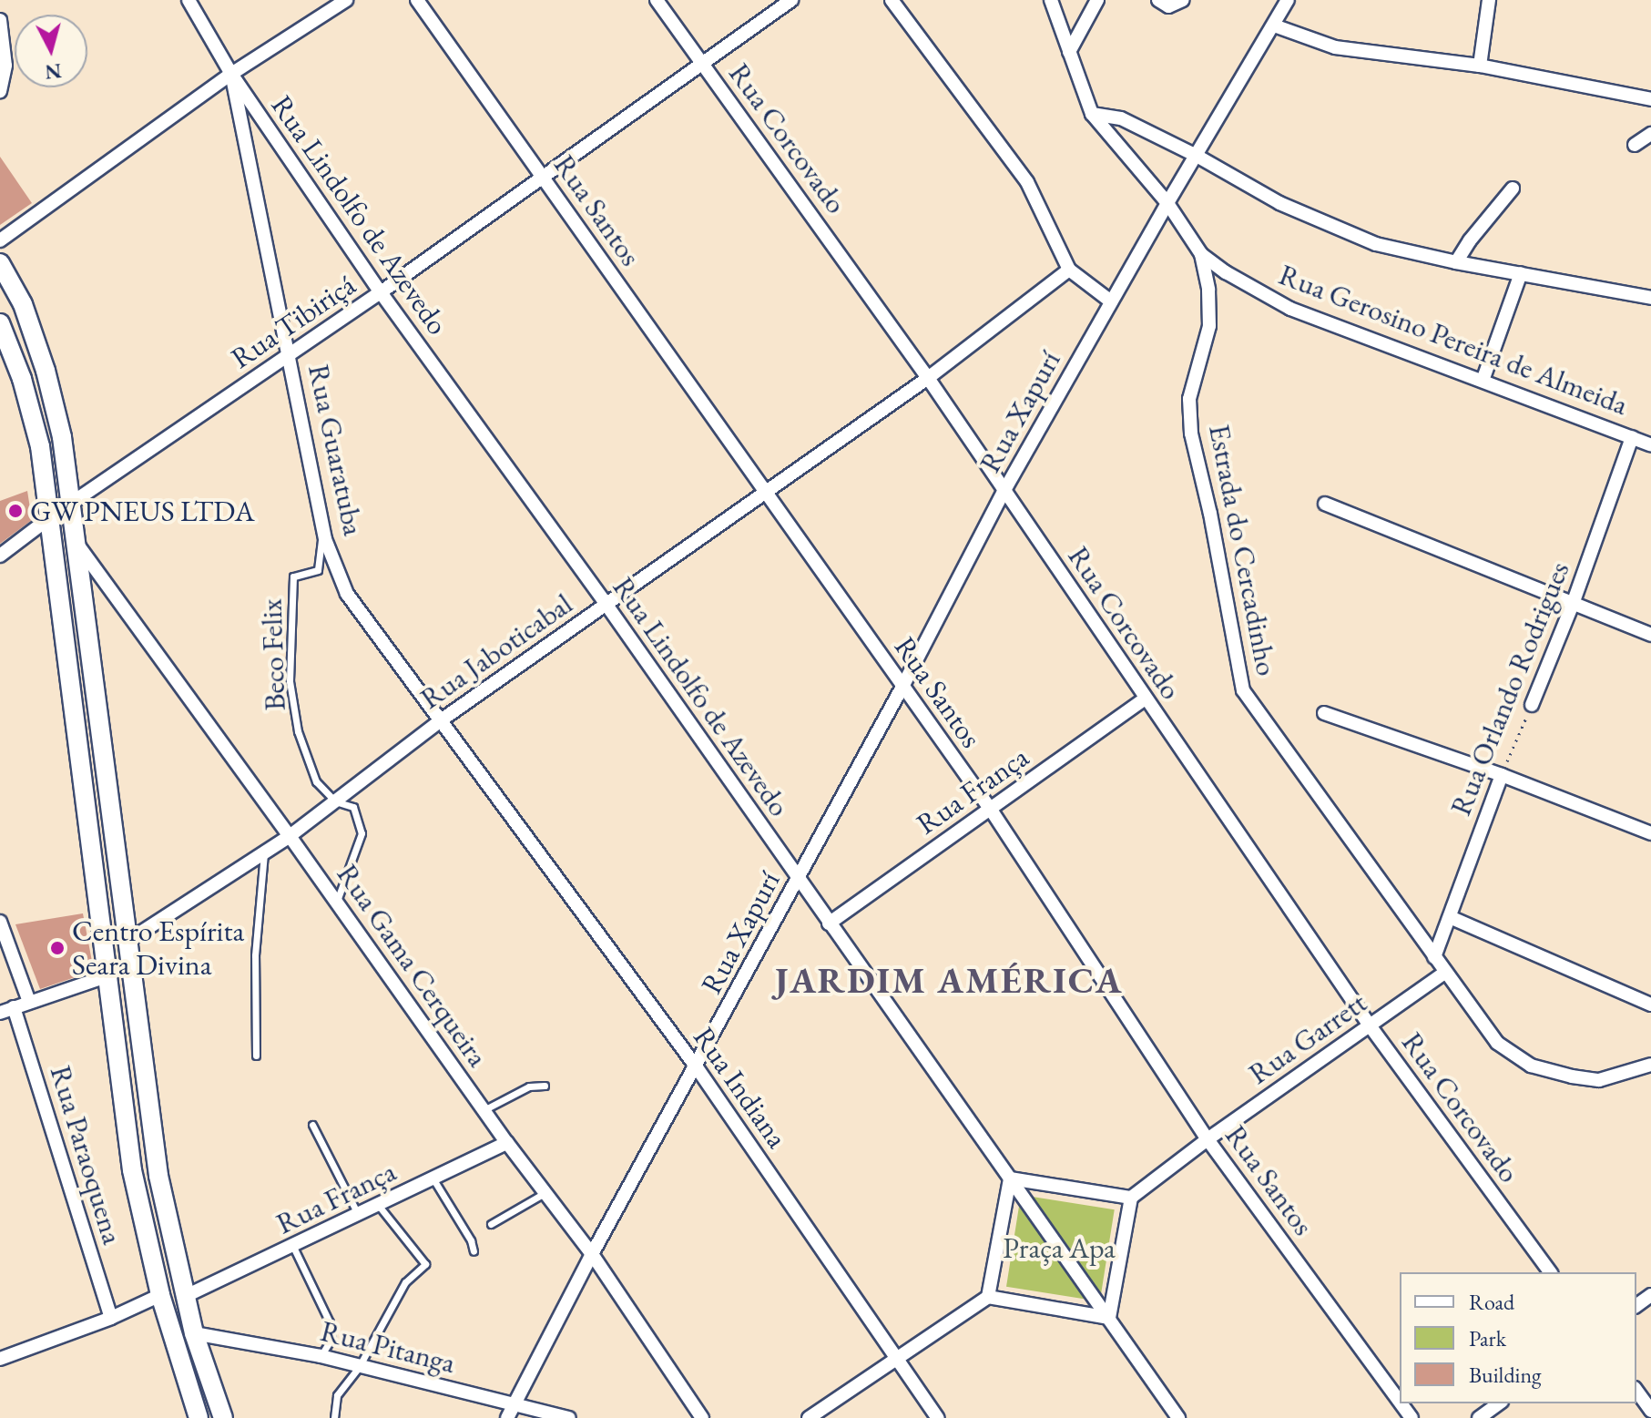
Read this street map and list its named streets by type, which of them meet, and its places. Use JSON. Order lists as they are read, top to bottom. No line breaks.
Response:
{"streets":{"street":["Rua Corcovado","Rua Santos","Rua Lindolfo de Azevedo","Rua Tibiriçá","Rua Gerosino Pereira de Almeida","Rua Xapurí","Rua Guaratuba","Estrada do Cercadinho","Rua Jaboticabal","Rua Orlando Rodrigues","Rua França","Rua Gama Cerqueira","Rua Garrett","Rua Indiana","Rua Paraoquena","Rua Pitanga"],"lane":["Beco Felix"]},"crossings":[["Rua Corcovado","Rua Tibiriçá"],["Rua Corcovado","Rua Xapurí"],["Rua Corcovado","Rua Jaboticabal"],["Rua Corcovado","Rua França"],["Rua Corcovado","Rua Garrett"],["Rua Santos","Rua Tibiriçá"],["Rua Santos","Rua Xapurí"],["Rua Santos","Rua Jaboticabal"],["Rua Santos","Rua França"],["Rua Santos","Rua Garrett"],["Rua Lindolfo de Azevedo","Rua Tibiriçá"],["Rua Lindolfo de Azevedo","Rua Xapurí"],["Rua Lindolfo de Azevedo","Rua Guaratuba"],["Rua Lindolfo de Azevedo","Rua Jaboticabal"],["Rua Lindolfo de Azevedo","Rua França"],["Rua Tibiriçá","Rua Guaratuba"],["Rua Gerosino Pereira de Almeida","Estrada do Cercadinho"],["Rua Gerosino Pereira de Almeida","Rua Orlando Rodrigues"],["Rua Xapurí","Estrada do Cercadinho"],["Rua Xapurí","Rua Gama Cerqueira"],["Rua Xapurí","Rua Indiana"],["Rua Xapurí","Rua Pitanga"],["Rua Guaratuba","Rua Jaboticabal"],["Rua Guaratuba","Beco Felix"],["Rua Guaratuba","Rua Indiana"],["Estrada do Cercadinho","Rua Orlando Rodrigues"],["Estrada do Cercadinho","Rua Garrett"],["Rua Jaboticabal","Beco Felix"],["Rua Jaboticabal","Rua Gama Cerqueira"],["Rua Jaboticabal","Rua Indiana"],["Beco Felix","Rua Gama Cerqueira"],["Rua França","Rua Gama Cerqueira"]],"districts":["JARDIM AMÉRICA"],"parks":["Praça Apa"],"places":["GW PNEUS LTDA","Centro Espírita Seara Divina"],"legend":["Road","Park","Building"],"north":"bottom"}
